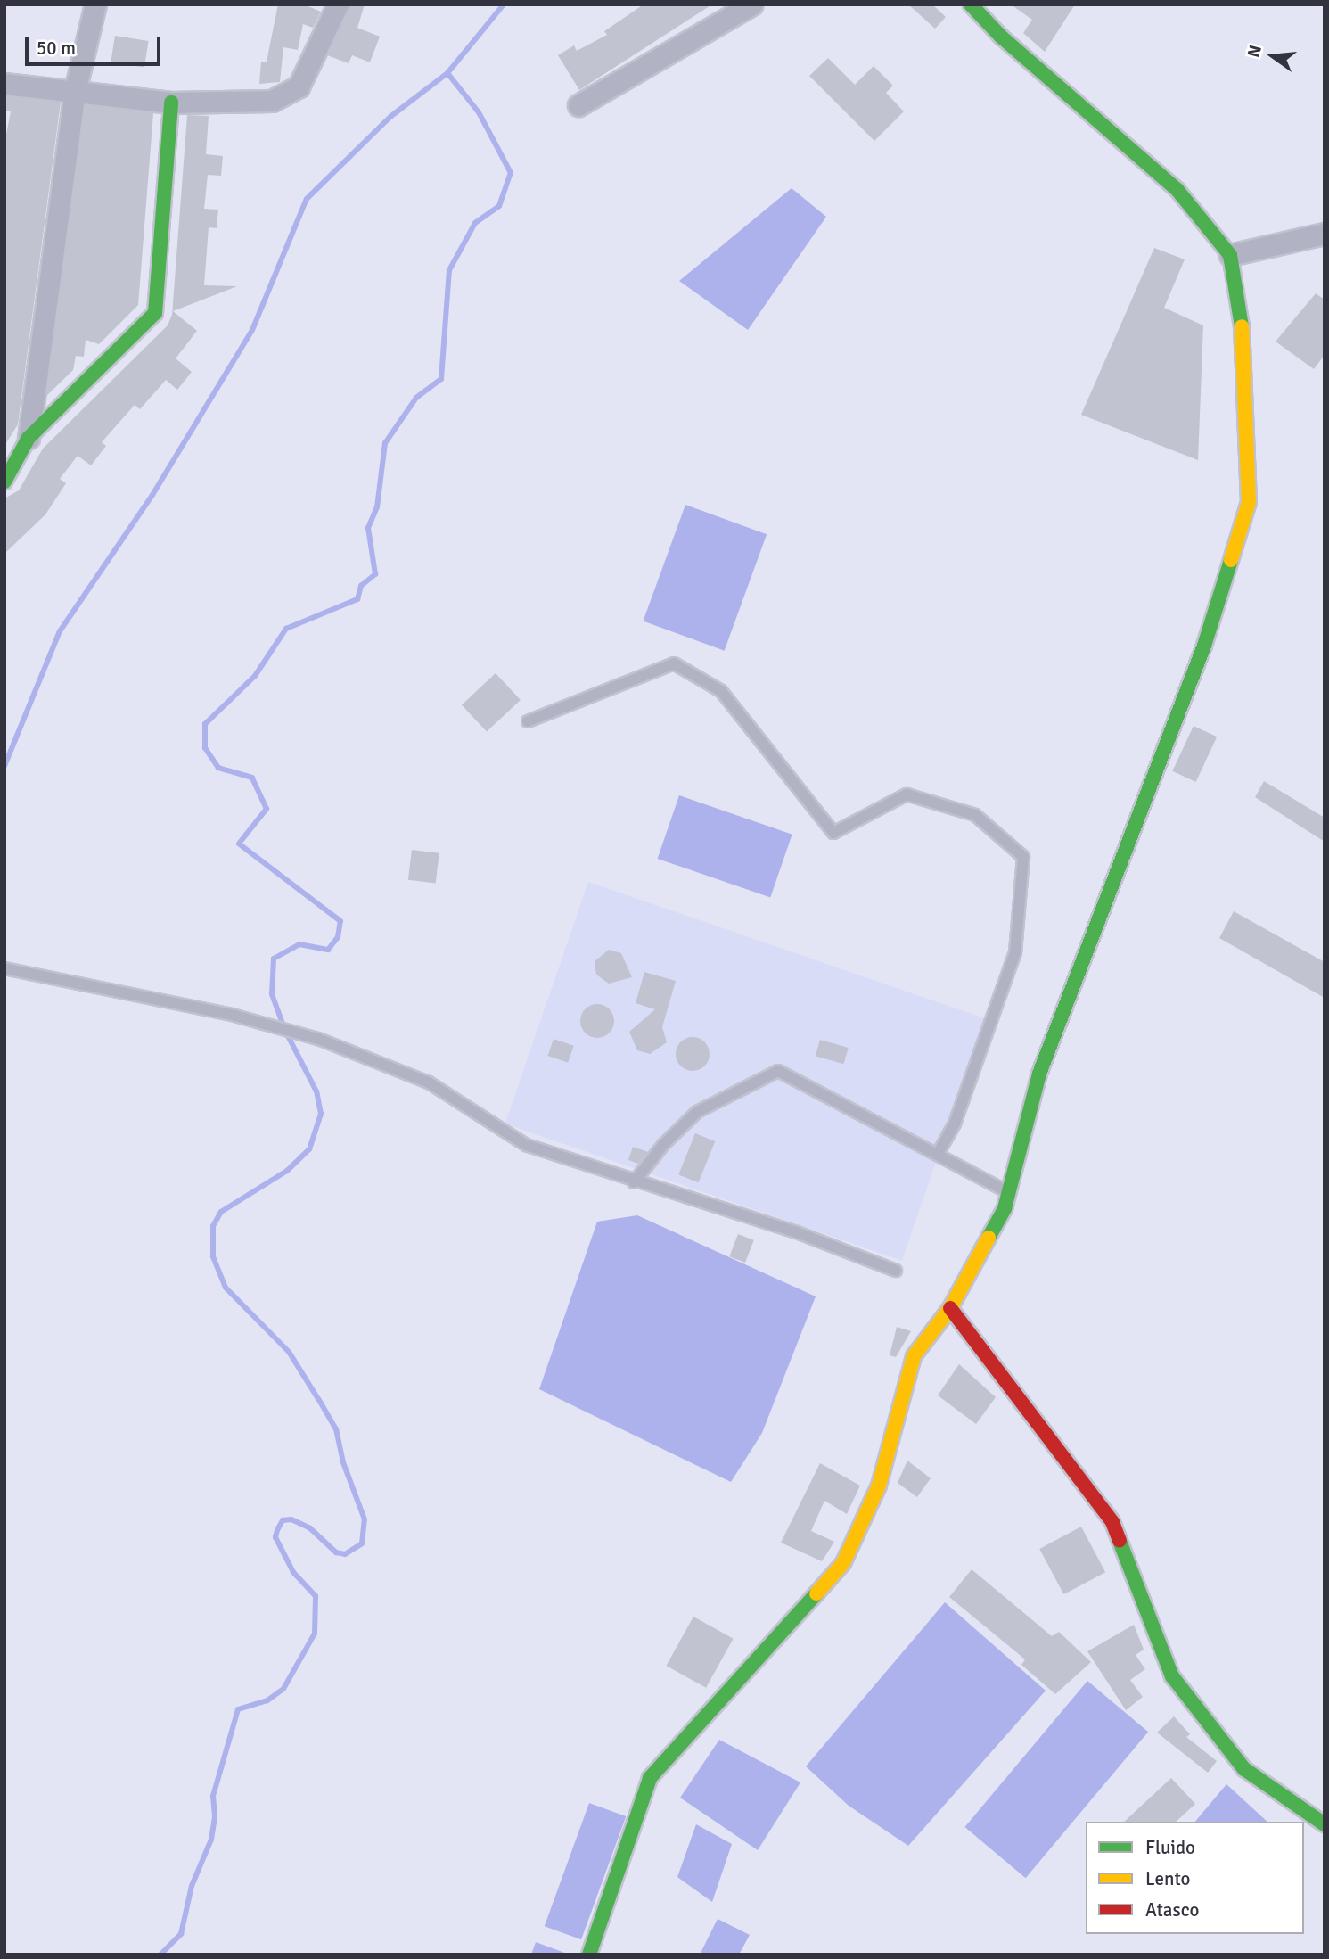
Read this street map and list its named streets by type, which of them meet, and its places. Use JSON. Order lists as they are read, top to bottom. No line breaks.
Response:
{"legend":["Fluido","Lento","Atasco"],"scale_bar":"50 m","north":"left"}
